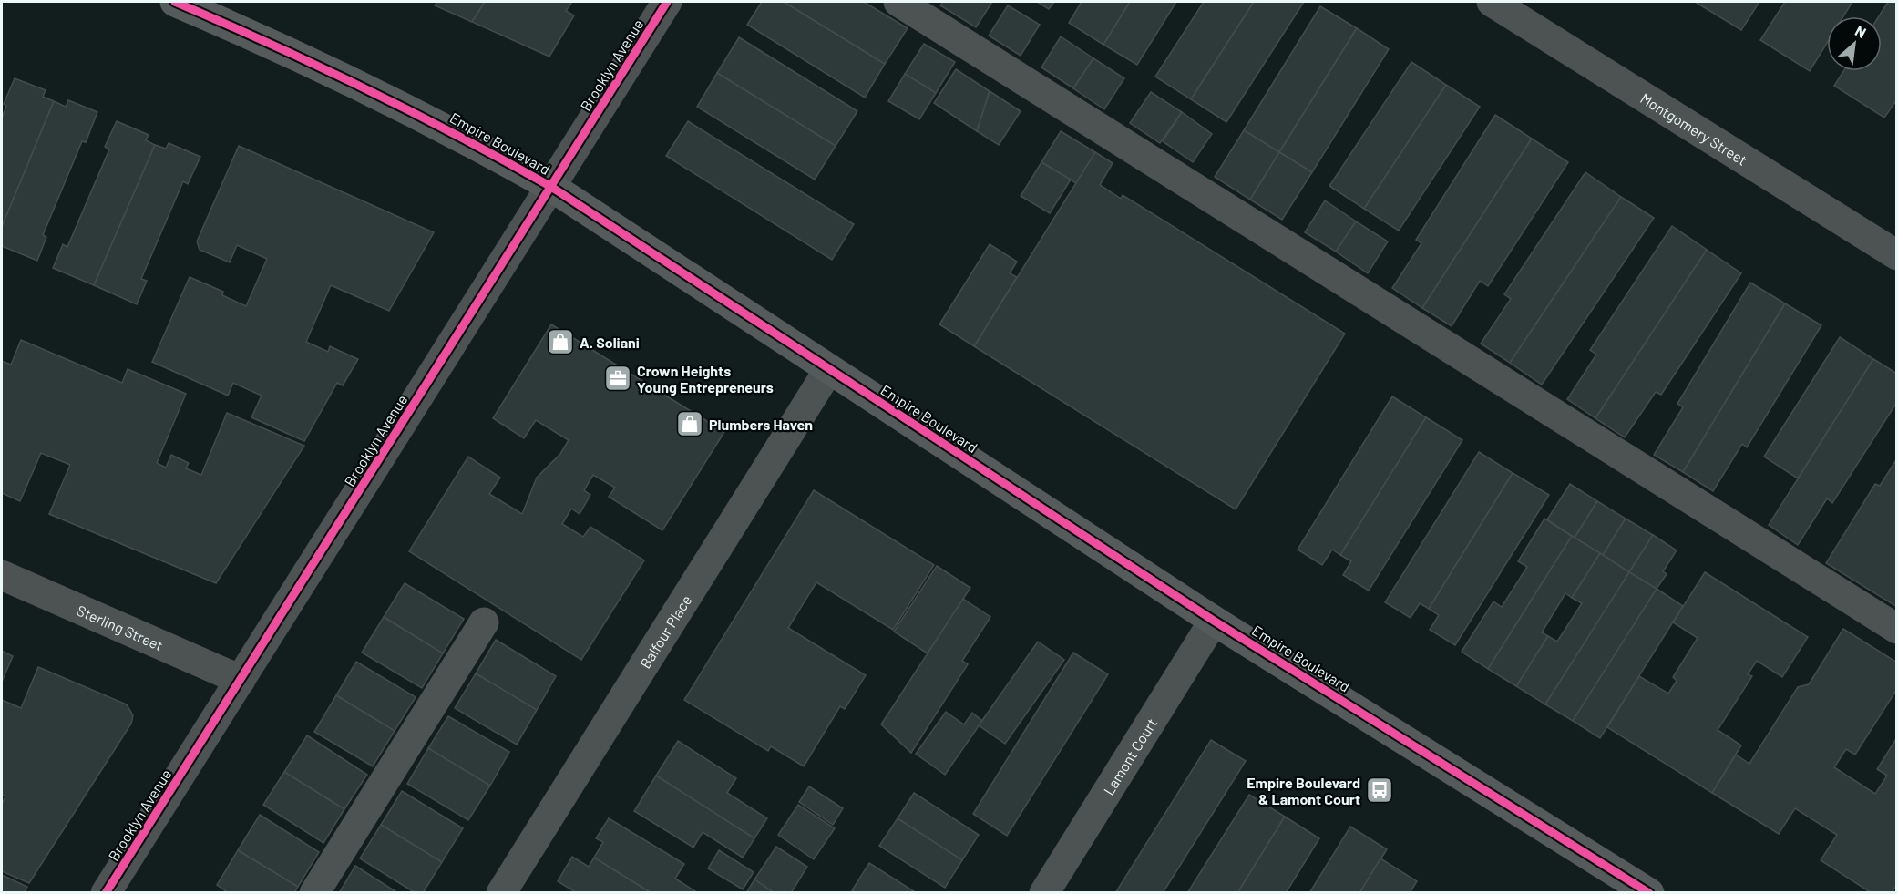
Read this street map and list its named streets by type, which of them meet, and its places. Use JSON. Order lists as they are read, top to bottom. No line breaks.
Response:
{"streets":{"main road":["Empire Boulevard"],"street":["Brooklyn Avenue","Montgomery Street","Sterling Street","Balfour Place","Lamont Court"]},"crossings":[["Brooklyn Avenue","Empire Boulevard"],["Brooklyn Avenue","Sterling Street"],["Empire Boulevard","Balfour Place"],["Empire Boulevard","Lamont Court"]],"places":{"shop":["A. Soliani","Plumbers Haven"],"office":["Crown Heights Young Entrepreneurs"],"bus stop":["Empire Boulevard & Lamont Court"]},"north":"top right"}
